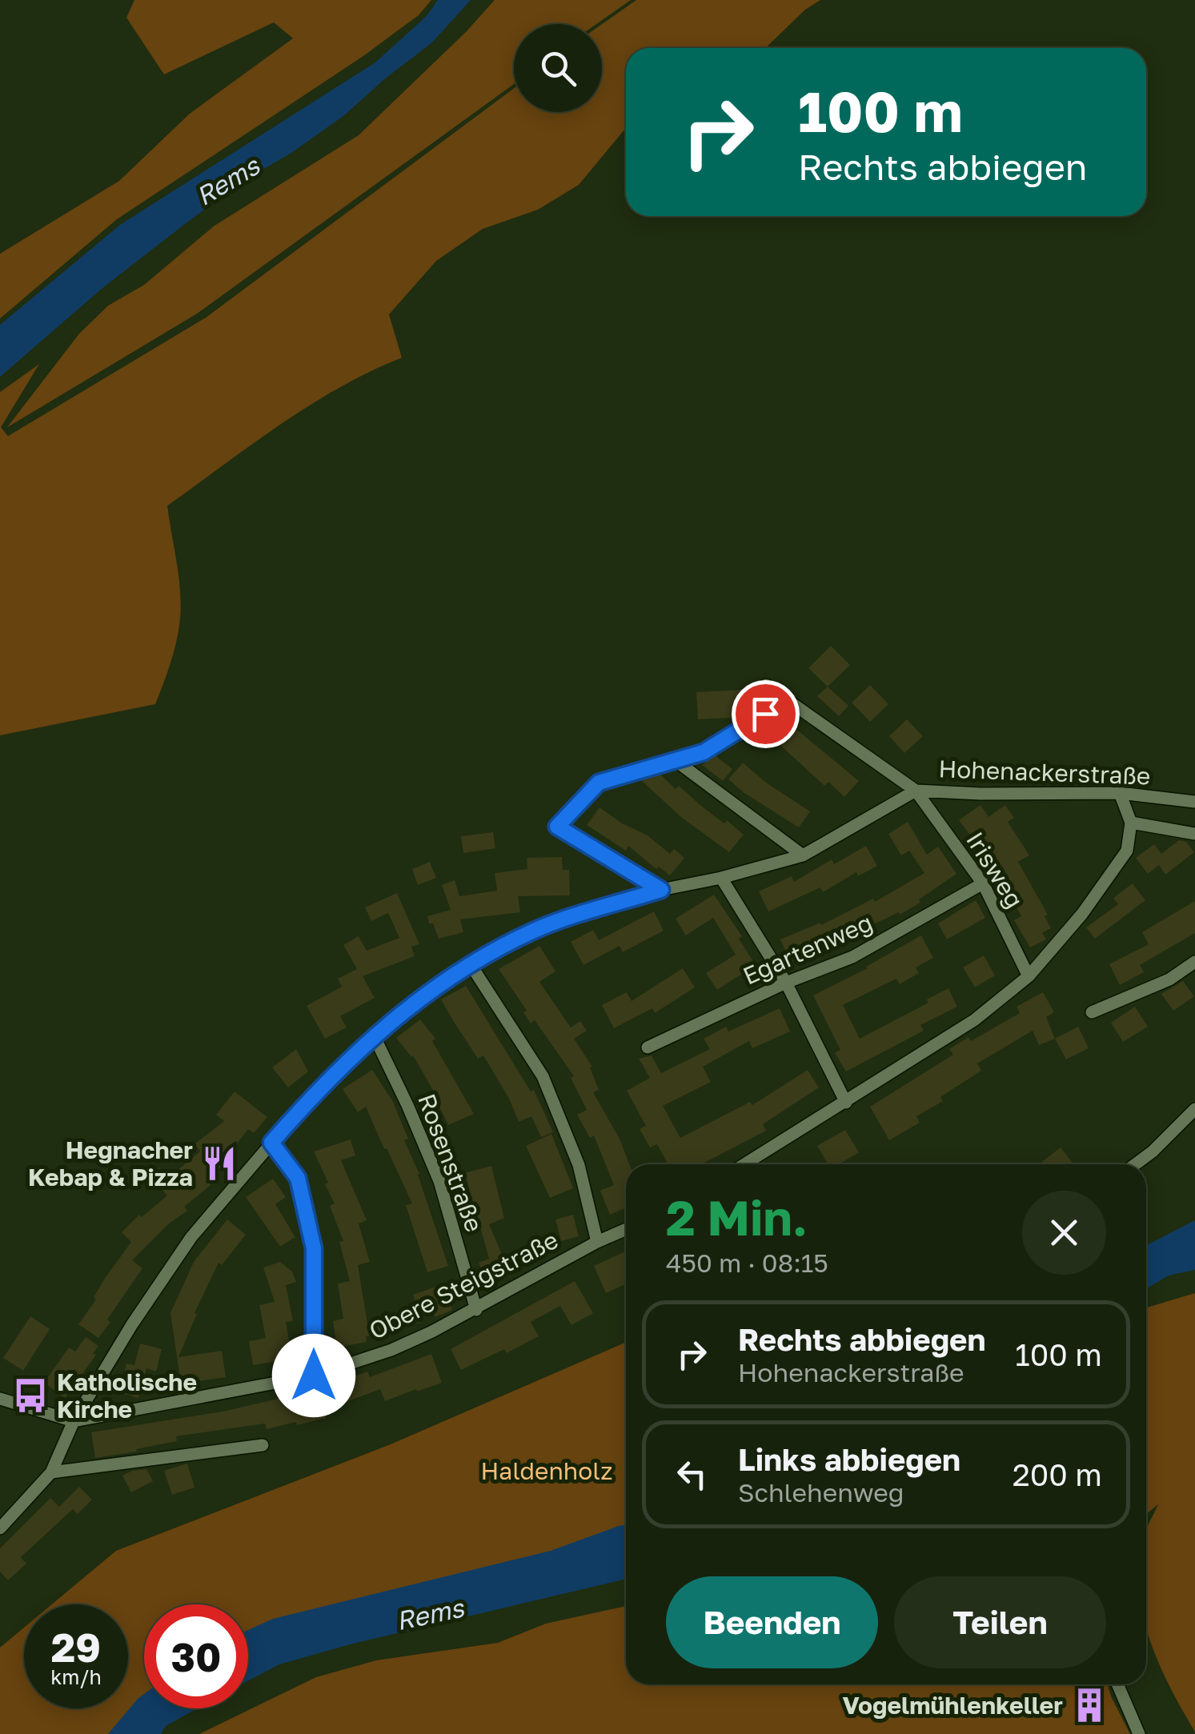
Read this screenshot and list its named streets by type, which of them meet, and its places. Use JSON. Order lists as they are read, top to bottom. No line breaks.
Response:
{"streets":{"street":["Hohenackerstraße","Irisweg","Egartenweg","Rosenstraße","Obere Steigstraße"]},"crossings":[["Hohenackerstraße","Irisweg"],["Hohenackerstraße","Rosenstraße"],["Hohenackerstraße","Obere Steigstraße"],["Irisweg","Egartenweg"],["Rosenstraße","Obere Steigstraße"]],"water":["Rems"],"parks":["Haldenholz"],"places":{"restaurant":["Hegnacher Kebap & Pizza"],"bus stop":["Katholische Kirche"],"building":["Vogelmühlenkeller"]},"page":{"turn":["100 m","Rechts abbiegen"],"heading":["2 Min.","450 m · 08:15"],"list":[{"name":"Rechts abbiegen","note":"Hohenackerstraße","value":"100 m"},{"name":"Links abbiegen","note":"Schlehenweg","value":"200 m"}],"buttons":["Beenden","Teilen"],"speed":"29 km/h","limit":"30"}}
